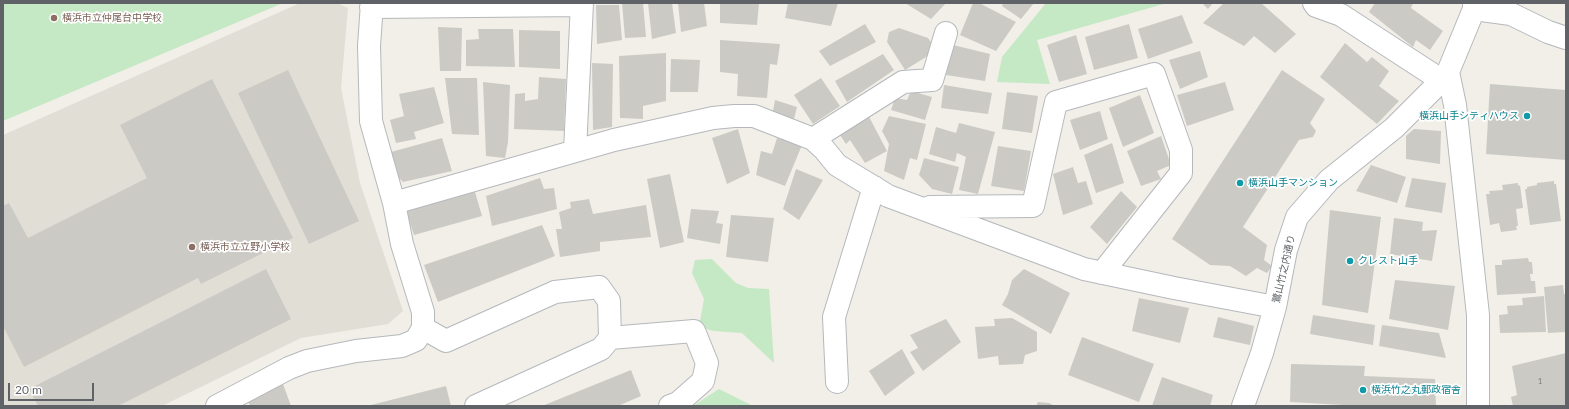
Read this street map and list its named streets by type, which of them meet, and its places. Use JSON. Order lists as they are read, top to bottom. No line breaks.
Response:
{"streets":{"street":["鷺山竹之内通り"]},"places":["横浜市立仲尾台中学校","横浜山手シティハウス","横浜山手マンション","横浜市立立野小学校","クレスト山手","横浜竹之丸郵政宿舎"],"house_numbers":["1"],"scale_bar":"20 m"}
